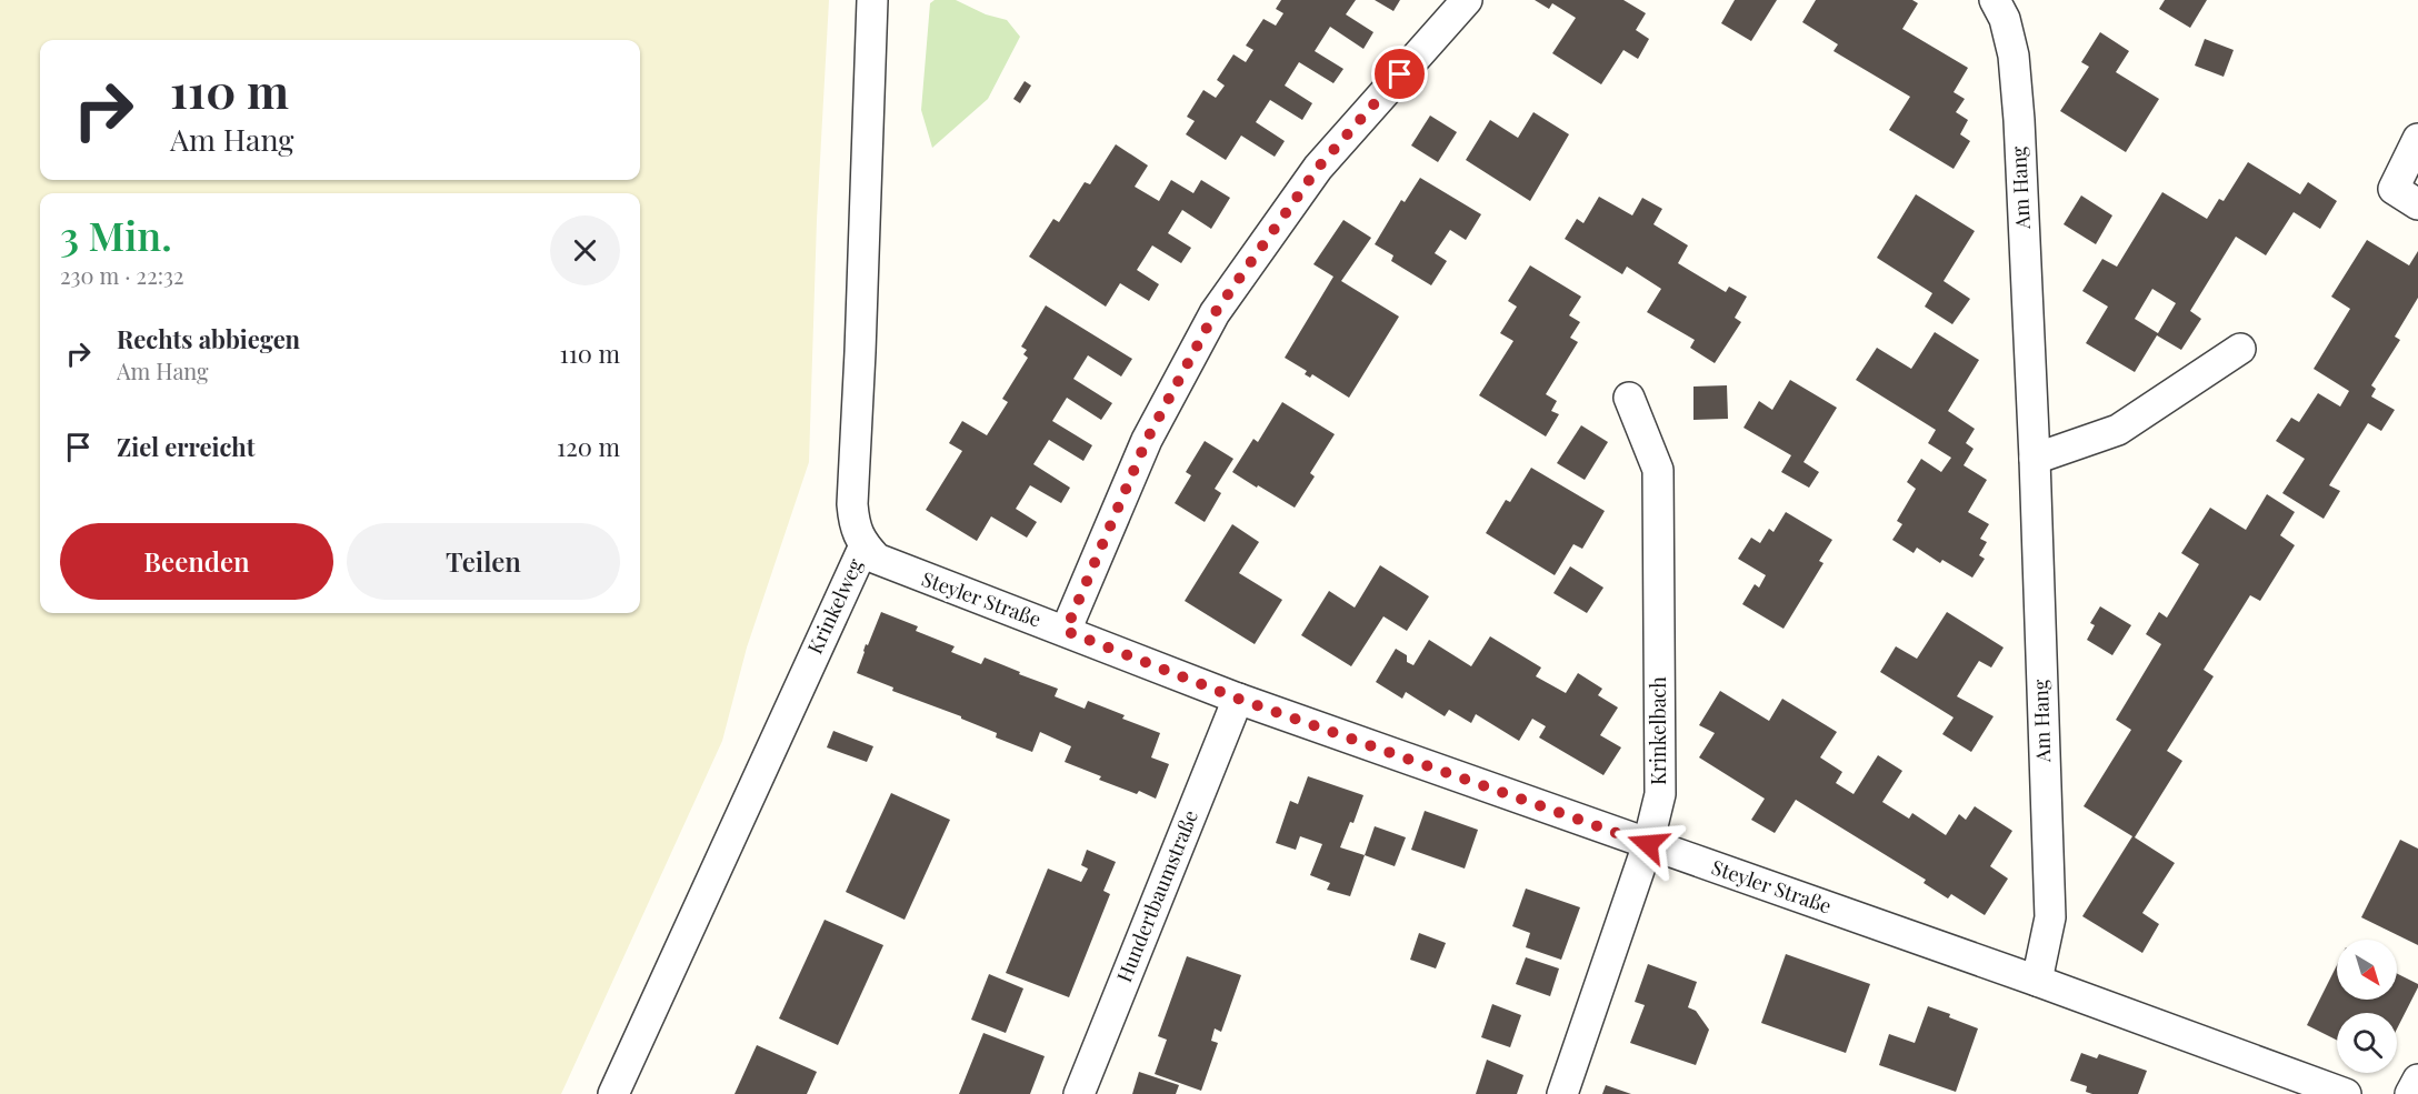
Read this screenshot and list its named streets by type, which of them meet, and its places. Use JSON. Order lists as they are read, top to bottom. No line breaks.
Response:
{"streets":{"street":["Am Hang","Steyler Straße","Krinkelweg","Krinkelbach","Hundertbaumstraße"]},"crossings":[["Am Hang","Steyler Straße"],["Steyler Straße","Krinkelweg"],["Steyler Straße","Krinkelbach"],["Steyler Straße","Hundertbaumstraße"]],"north":"bottom right","page":{"turn":["110 m","Am Hang"],"heading":["3 Min.","230 m · 22:32"],"list":[{"name":"Rechts abbiegen","note":"Am Hang","value":"110 m"},{"name":"Ziel erreicht","value":"120 m"}],"buttons":["Beenden","Teilen"]}}
